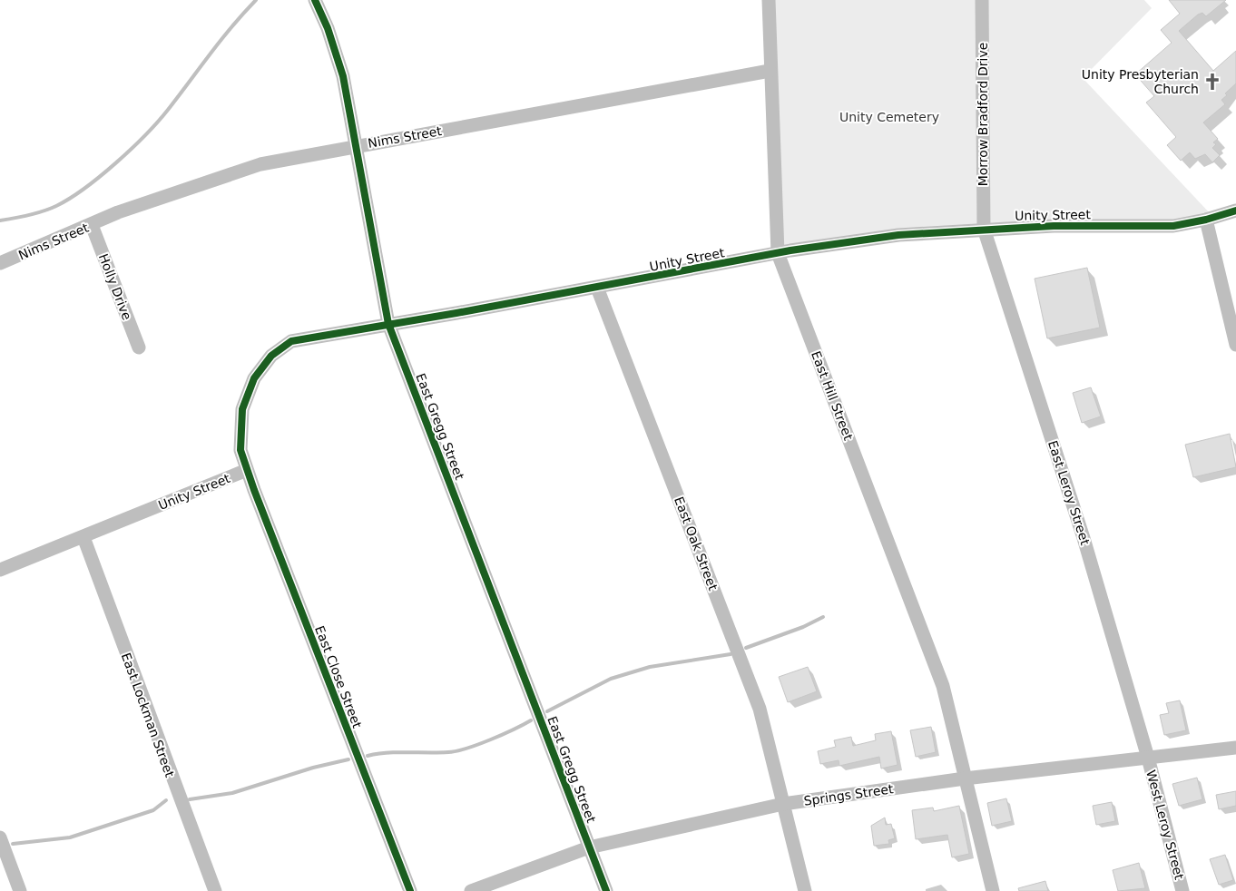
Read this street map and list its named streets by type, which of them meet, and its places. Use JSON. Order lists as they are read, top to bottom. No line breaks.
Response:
{"streets":{"street":["Morrow Bradford Drive","Nims Street","Unity Street","Holly Drive","East Hill Street","East Gregg Street","East Leroy Street","East Oak Street","East Close Street","East Lockman Street","Springs Street","West Leroy Street"]},"crossings":[["Morrow Bradford Drive","Unity Street"],["Morrow Bradford Drive","East Leroy Street"],["Nims Street","Holly Drive"],["Nims Street","East Hill Street"],["Nims Street","East Gregg Street"],["Unity Street","East Hill Street"],["Unity Street","East Gregg Street"],["Unity Street","East Leroy Street"],["Unity Street","East Oak Street"],["Unity Street","East Close Street"],["Unity Street","East Lockman Street"],["East Hill Street","Springs Street"],["East Gregg Street","Springs Street"],["East Leroy Street","Springs Street"],["East Leroy Street","West Leroy Street"],["East Oak Street","Springs Street"],["Springs Street","West Leroy Street"]],"parks":["Unity Cemetery"],"places":{"church":["Unity Presbyterian Church"]}}
